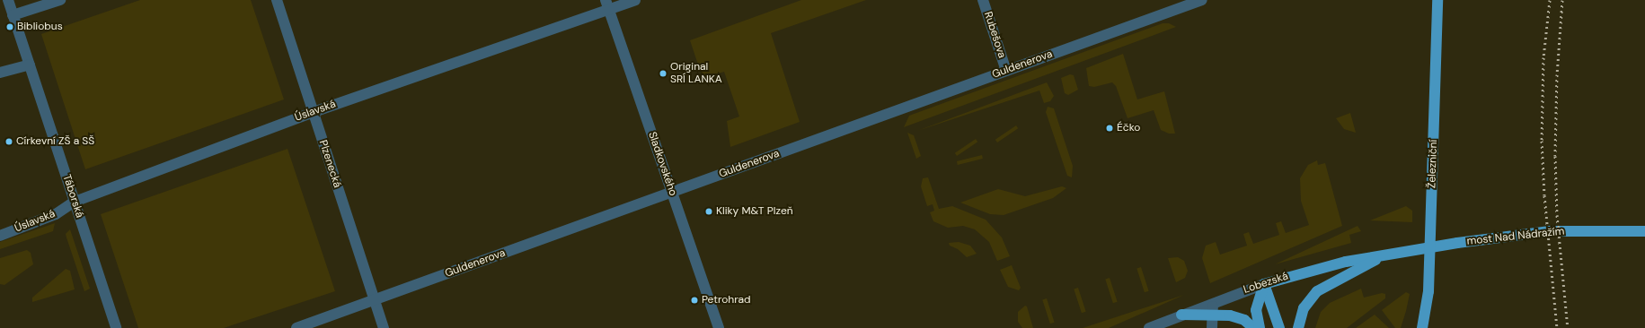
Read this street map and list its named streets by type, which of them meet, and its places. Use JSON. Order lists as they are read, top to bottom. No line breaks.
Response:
{"streets":{"main road":["Železniční","most Nad Nádražím","Lobezská"],"street":["Rubešova","Guldenerova","Úslavská","Plzenecká","Sladkovského","Táborská"]},"crossings":[["Rubešova","Guldenerova"],["Guldenerova","Plzenecká"],["Guldenerova","Sladkovského"],["Úslavská","Plzenecká"],["Úslavská","Sladkovského"],["Úslavská","Táborská"],["most Nad Nádražím","Lobezská"]],"places":["Bibliobus","Original SRÍ LANKA","Éčko","Církevní ZŠ a SŠ","Kliky M&T Plzeň","Petrohrad"]}
